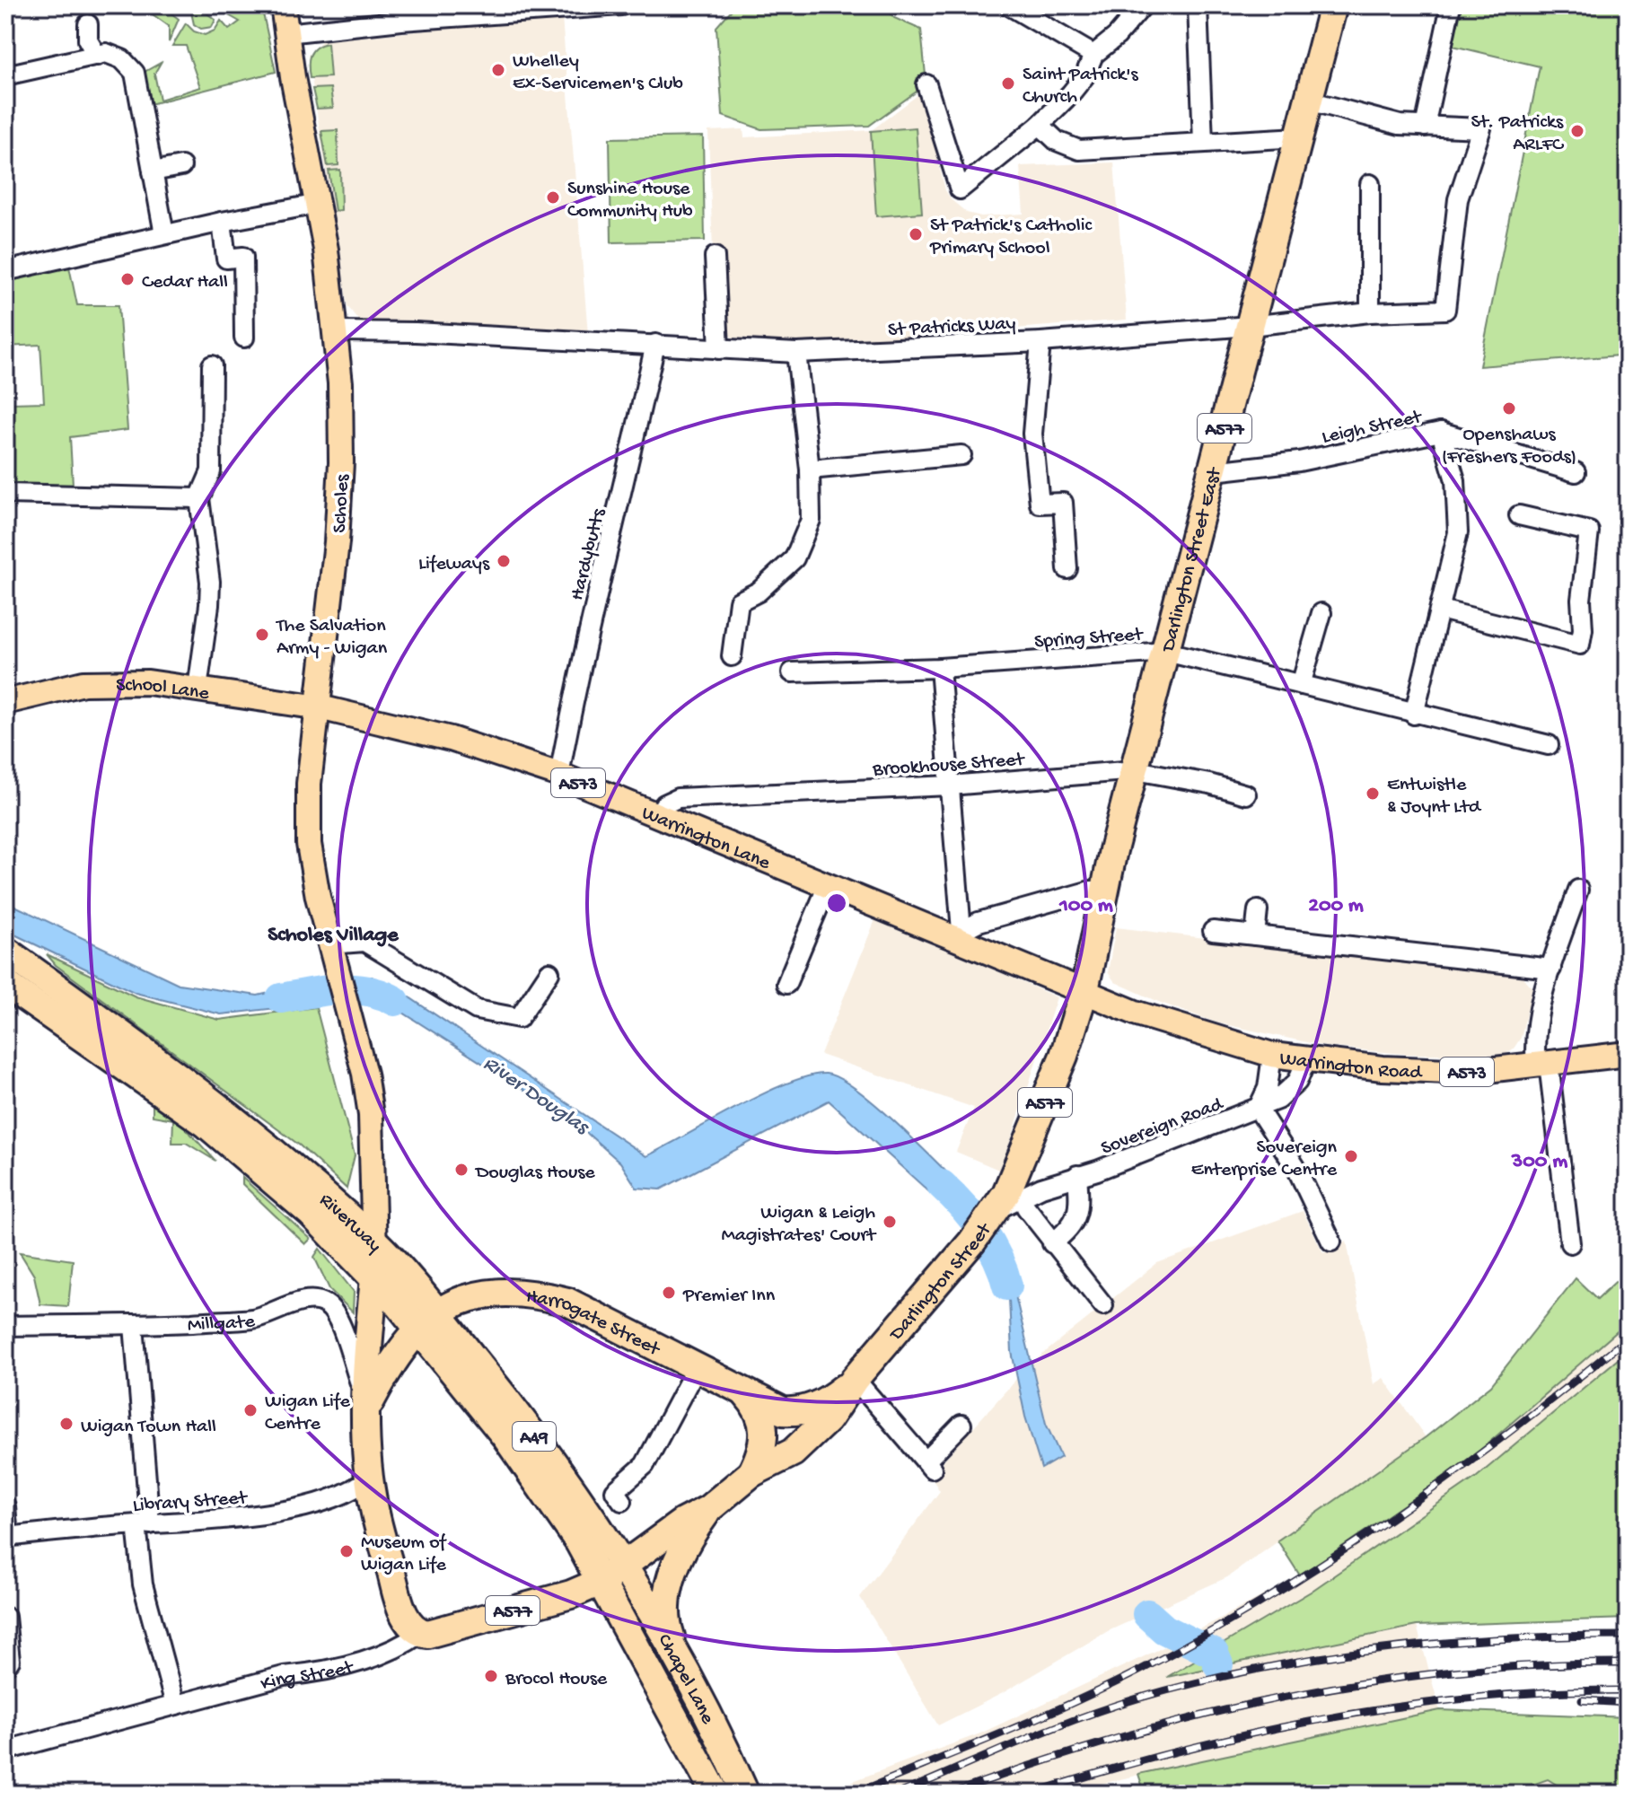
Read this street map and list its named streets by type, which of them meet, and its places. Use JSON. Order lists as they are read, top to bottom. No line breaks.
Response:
{"streets":{"highway":["A577","Darlington Street East","Riverway","Darlington Street","Harrogate Street","A49","King Street","Chapel Lane"],"main road":["Scholes","School Lane","A573","Warrington Lane","Warrington Road"],"street":["St Patricks Way","Leigh Street","Hardybutts","Spring Street","Brookhouse Street","Sovereign Road","Millgate","Library Street"]},"crossings":[["St Patricks Way","Scholes"],["St Patricks Way","Hardybutts"],["St Patricks Way","Darlington Street East"],["Leigh Street","Darlington Street East"],["A577","Riverway"],["A577","Millgate"],["A577","Harrogate Street"],["Scholes","School Lane"],["Scholes","Warrington Lane"],["Scholes","Riverway"],["Hardybutts","Warrington Lane"],["Darlington Street East","Spring Street"],["Darlington Street East","Brookhouse Street"],["Darlington Street East","Warrington Lane"],["Darlington Street East","Warrington Road"],["Darlington Street East","Darlington Street"],["School Lane","Warrington Lane"],["Brookhouse Street","Warrington Lane"],["Warrington Lane","Warrington Road"],["Warrington Lane","Darlington Street"],["Warrington Road","Sovereign Road"],["Warrington Road","Darlington Street"],["Sovereign Road","Darlington Street"],["Riverway","Darlington Street"],["Riverway","Harrogate Street"],["Riverway","King Street"],["Riverway","Chapel Lane"],["Darlington Street","Harrogate Street"],["Darlington Street","King Street"],["Darlington Street","Chapel Lane"],["King Street","Chapel Lane"]],"districts":["Scholes Village"],"water":["River Douglas"],"places":["Whelley Ex-Servicemen's Club","Saint Patrick's Church","St. Patricks ARLFC","Sunshine House Community Hub","St Patrick's Catholic Primary School","Cedar Hall","Openshaws (Freshers Foods)","Lifeways","The Salvation Army - Wigan","Entwistle & Joynt Ltd","Sovereign Enterprise Centre","Douglas House","Wigan & Leigh Magistrates' Court","Premier Inn","Wigan Life Centre","Wigan Town Hall","Museum of Wigan Life","Brocol House"],"rings":["100 m","200 m","300 m"]}
